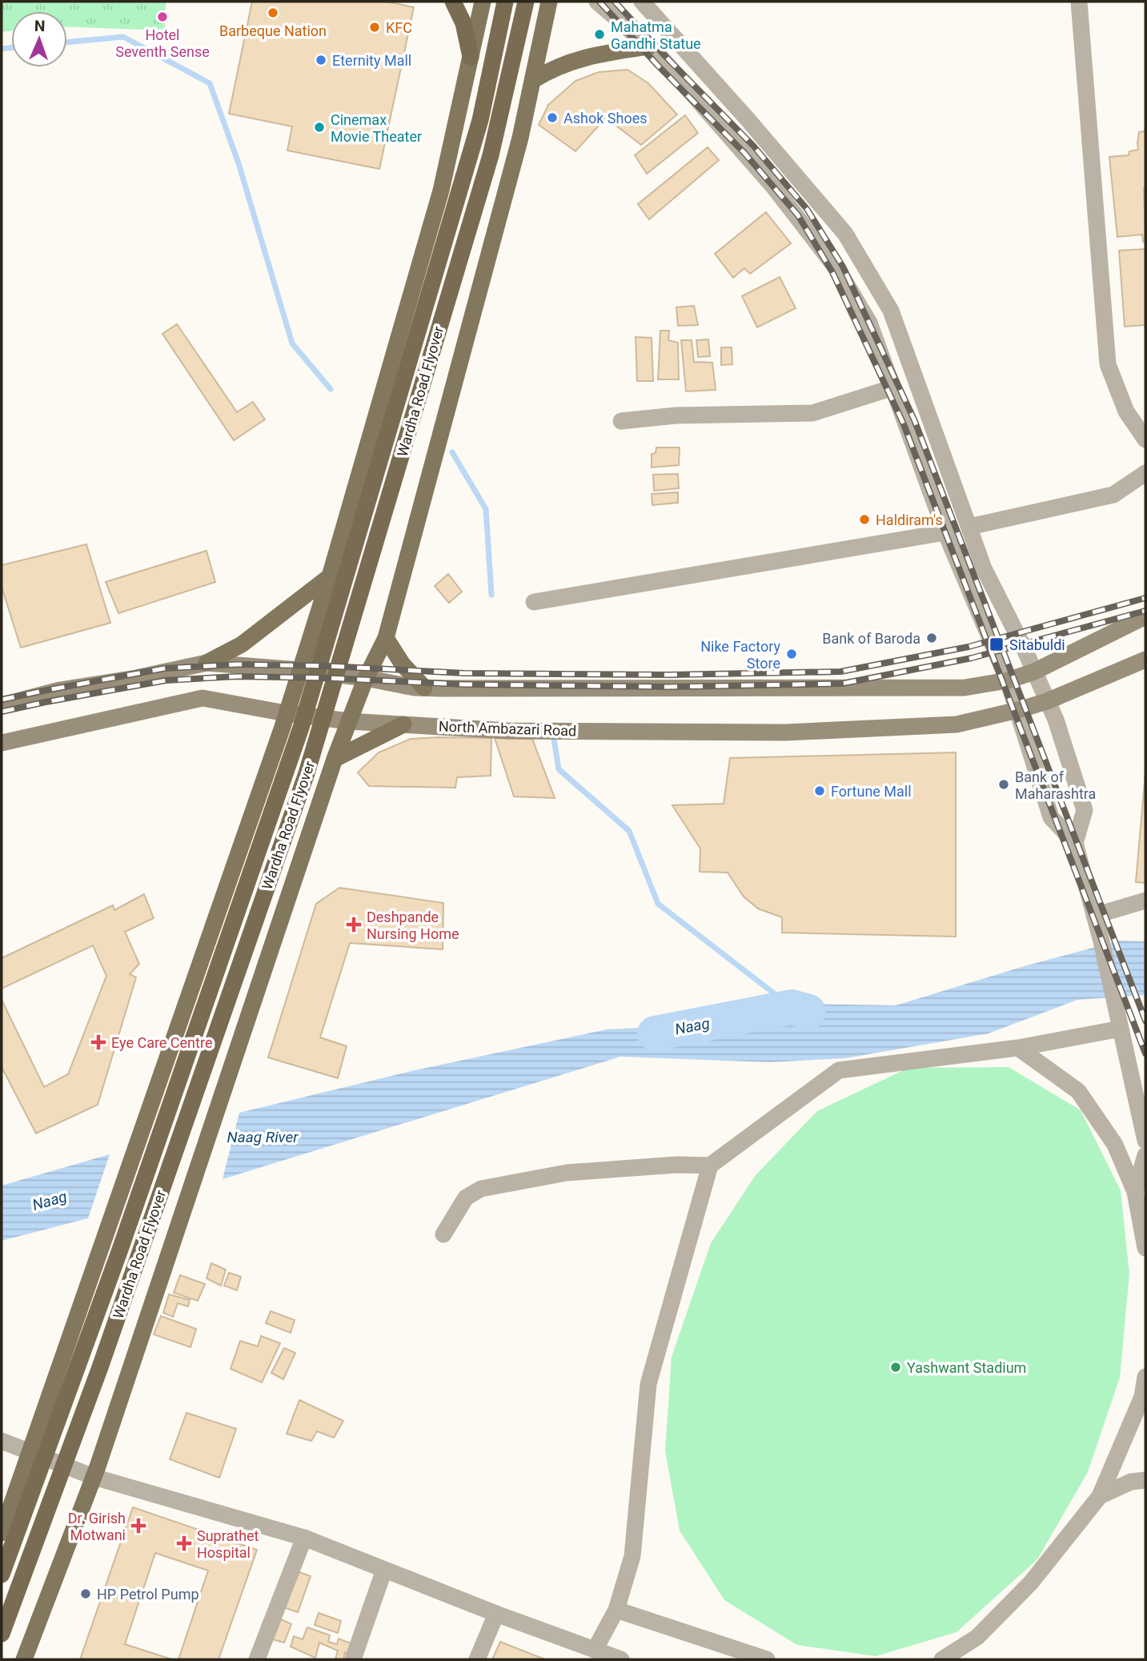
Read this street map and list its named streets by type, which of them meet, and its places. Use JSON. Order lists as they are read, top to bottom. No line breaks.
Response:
{"streets":{"highway":["Wardha Road Flyover"],"main road":["North Ambazari Road"]},"water":["Naag","Naag River"],"places":{"other":["Barbeque Nation","Hotel Seventh Sense","KFC","Mahatma Gandhi Statue","Eternity Mall","Ashok Shoes","Cinemax Movie Theater","Haldiram's","Bank of Baroda","Nike Factory Store","Bank of Maharashtra","Fortune Mall","Yashwant Stadium","HP Petrol Pump"],"transit":["Sitabuldi"],"health":["Deshpande Nursing Home","Eye Care Centre","Dr. Girish Motwani","Suprathet Hospital"]},"north":"top"}
